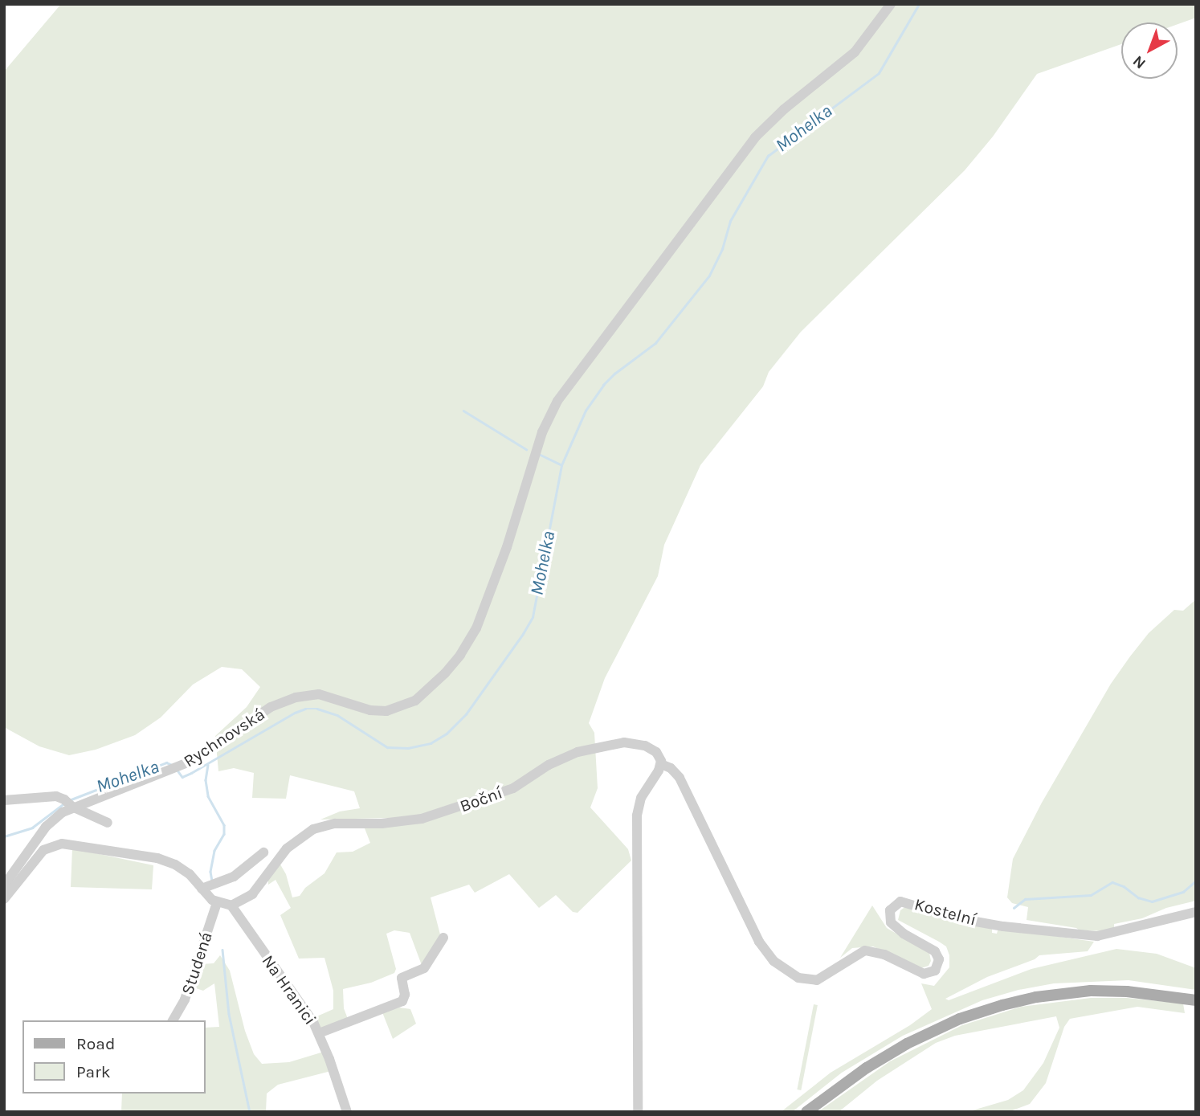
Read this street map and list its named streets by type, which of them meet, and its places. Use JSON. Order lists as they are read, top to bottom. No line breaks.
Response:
{"streets":{"street":["Rychnovská","Boční","Kostelní","Studená","Na Hranici"]},"crossings":[["Boční","Kostelní"],["Boční","Na Hranici"]],"water":["Mohelka"],"legend":["Road","Park"],"north":"bottom left"}
